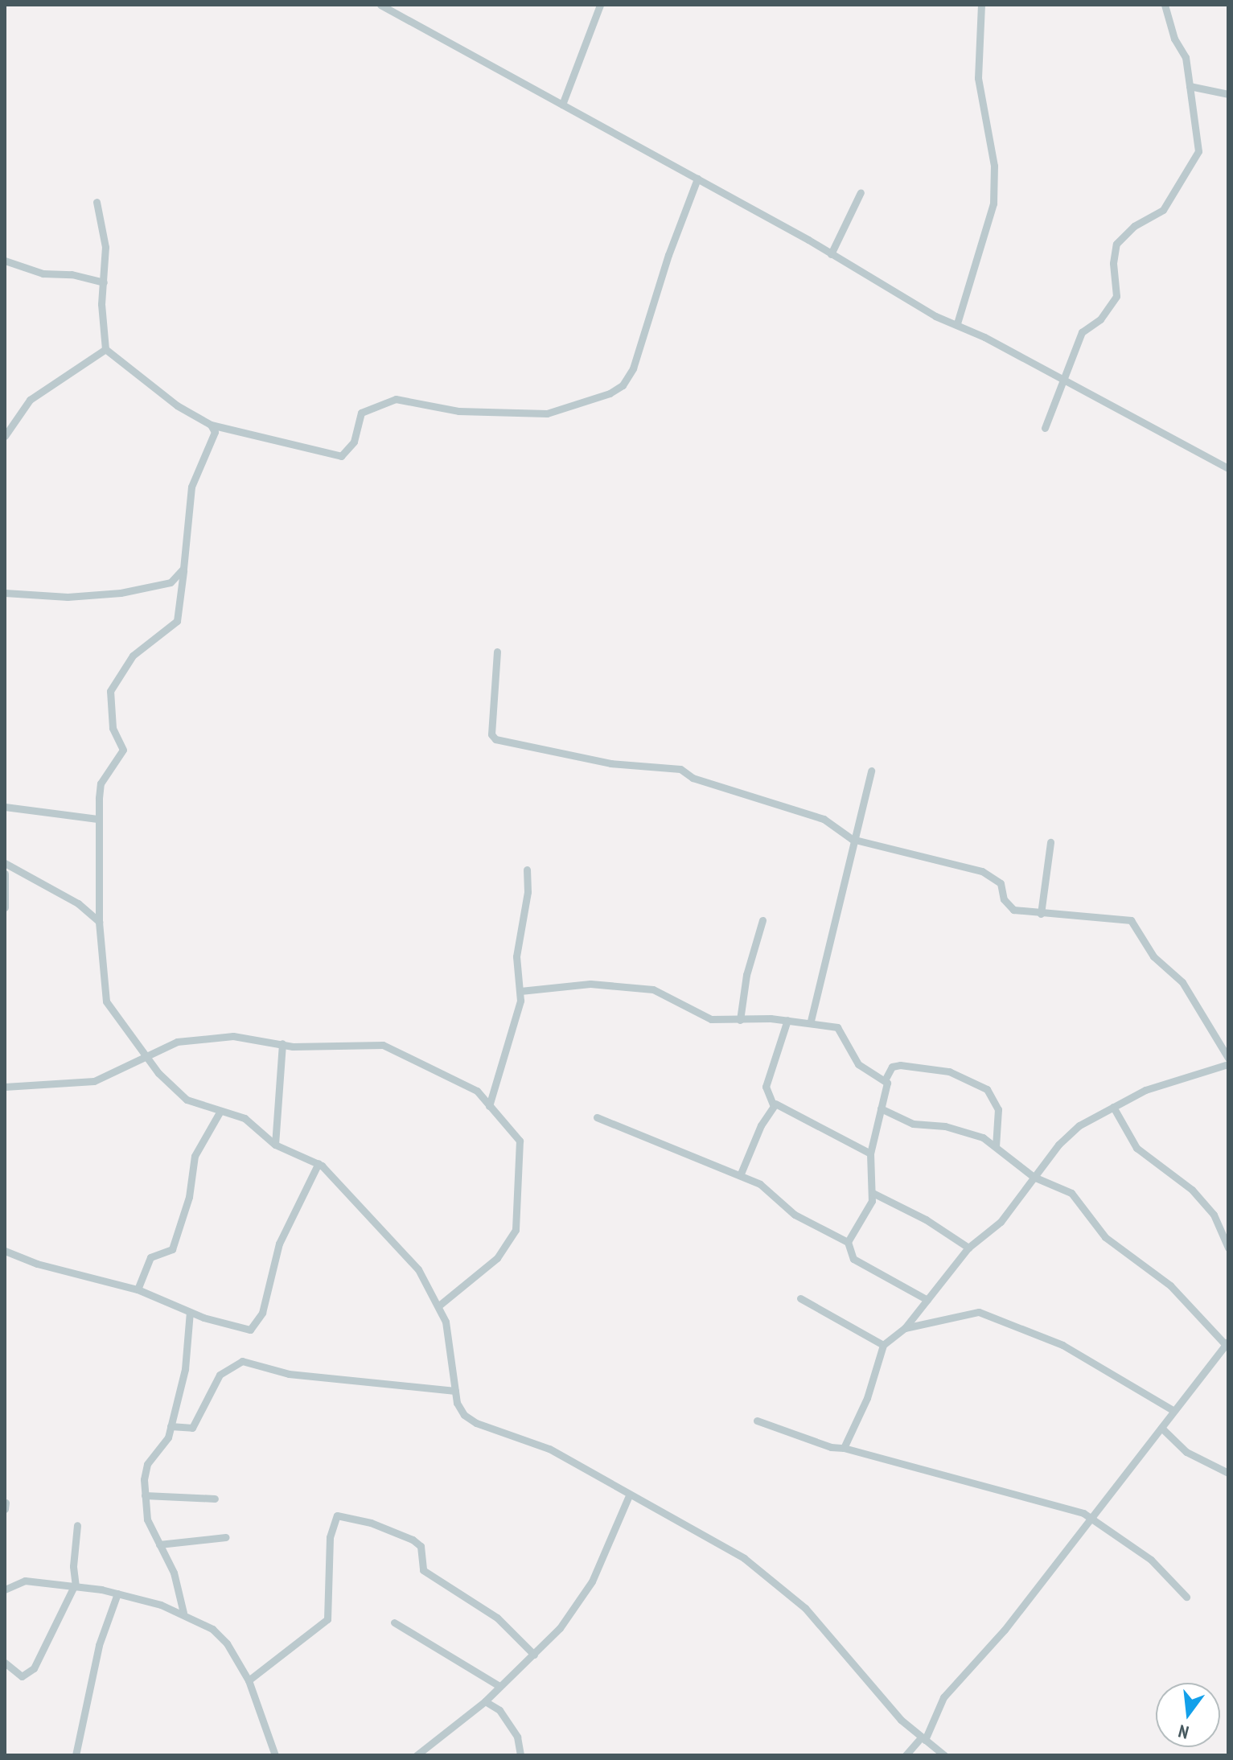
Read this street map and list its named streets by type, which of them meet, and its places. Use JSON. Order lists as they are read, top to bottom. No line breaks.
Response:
{"north":"bottom"}
